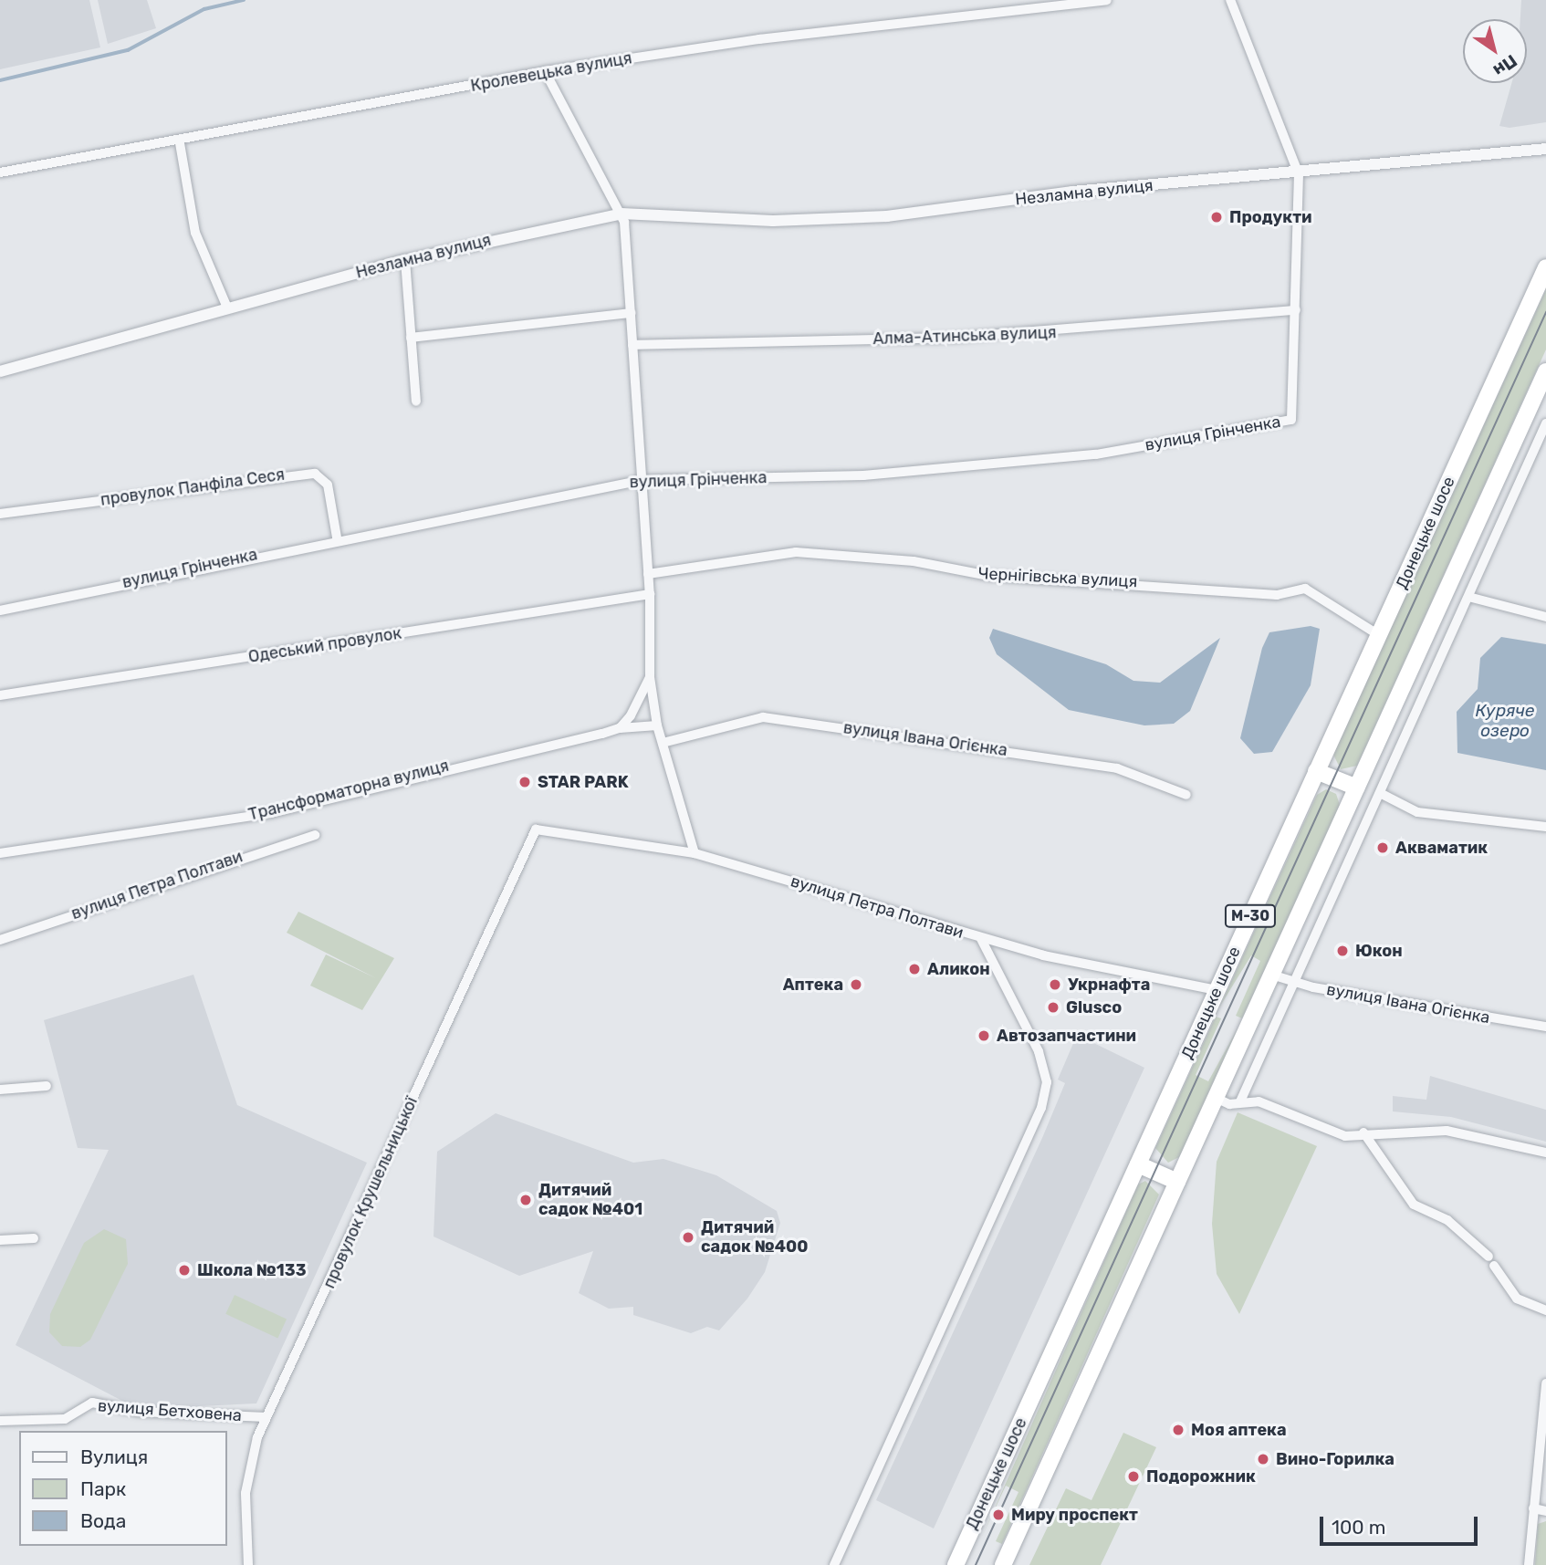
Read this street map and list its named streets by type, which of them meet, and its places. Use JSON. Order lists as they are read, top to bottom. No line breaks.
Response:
{"streets":{"highway":["Донецьке шосе","М-30"],"street":["Кролевецька вулиця","Незламна вулиця","Алма-Атинська вулиця","вулиця Грінченка","провулок Панфіла Сеся","Чернігівська вулиця","Одеський провулок","вулиця Івана Огієнка","Трансформаторна вулиця","вулиця Петра Полтави","провулок Крушельницької","вулиця Бетховена"]},"crossings":[["Алма-Атинська вулиця","вулиця Грінченка"],["вулиця Грінченка","провулок Панфіла Сеся"],["Донецьке шосе","Чернігівська вулиця"],["Донецьке шосе","вулиця Петра Полтави"],["вулиця Івана Огієнка","М-30"],["вулиця Петра Полтави","провулок Крушельницької"],["провулок Крушельницької","вулиця Бетховена"]],"water":["Куряче озеро"],"places":["Продукти","STAR PARK","Акваматик","Юкон","Аликон","Аптека","Укрнафта","Glusco","Автозапчастини","Дитячий садок №401","Дитячий садок №400","Школа №133","Моя аптека","Вино-Горилка","Подорожник","Миру проспект"],"legend":["Вулиця","Парк","Вода"],"scale_bar":"100 m","north":"bottom right"}
